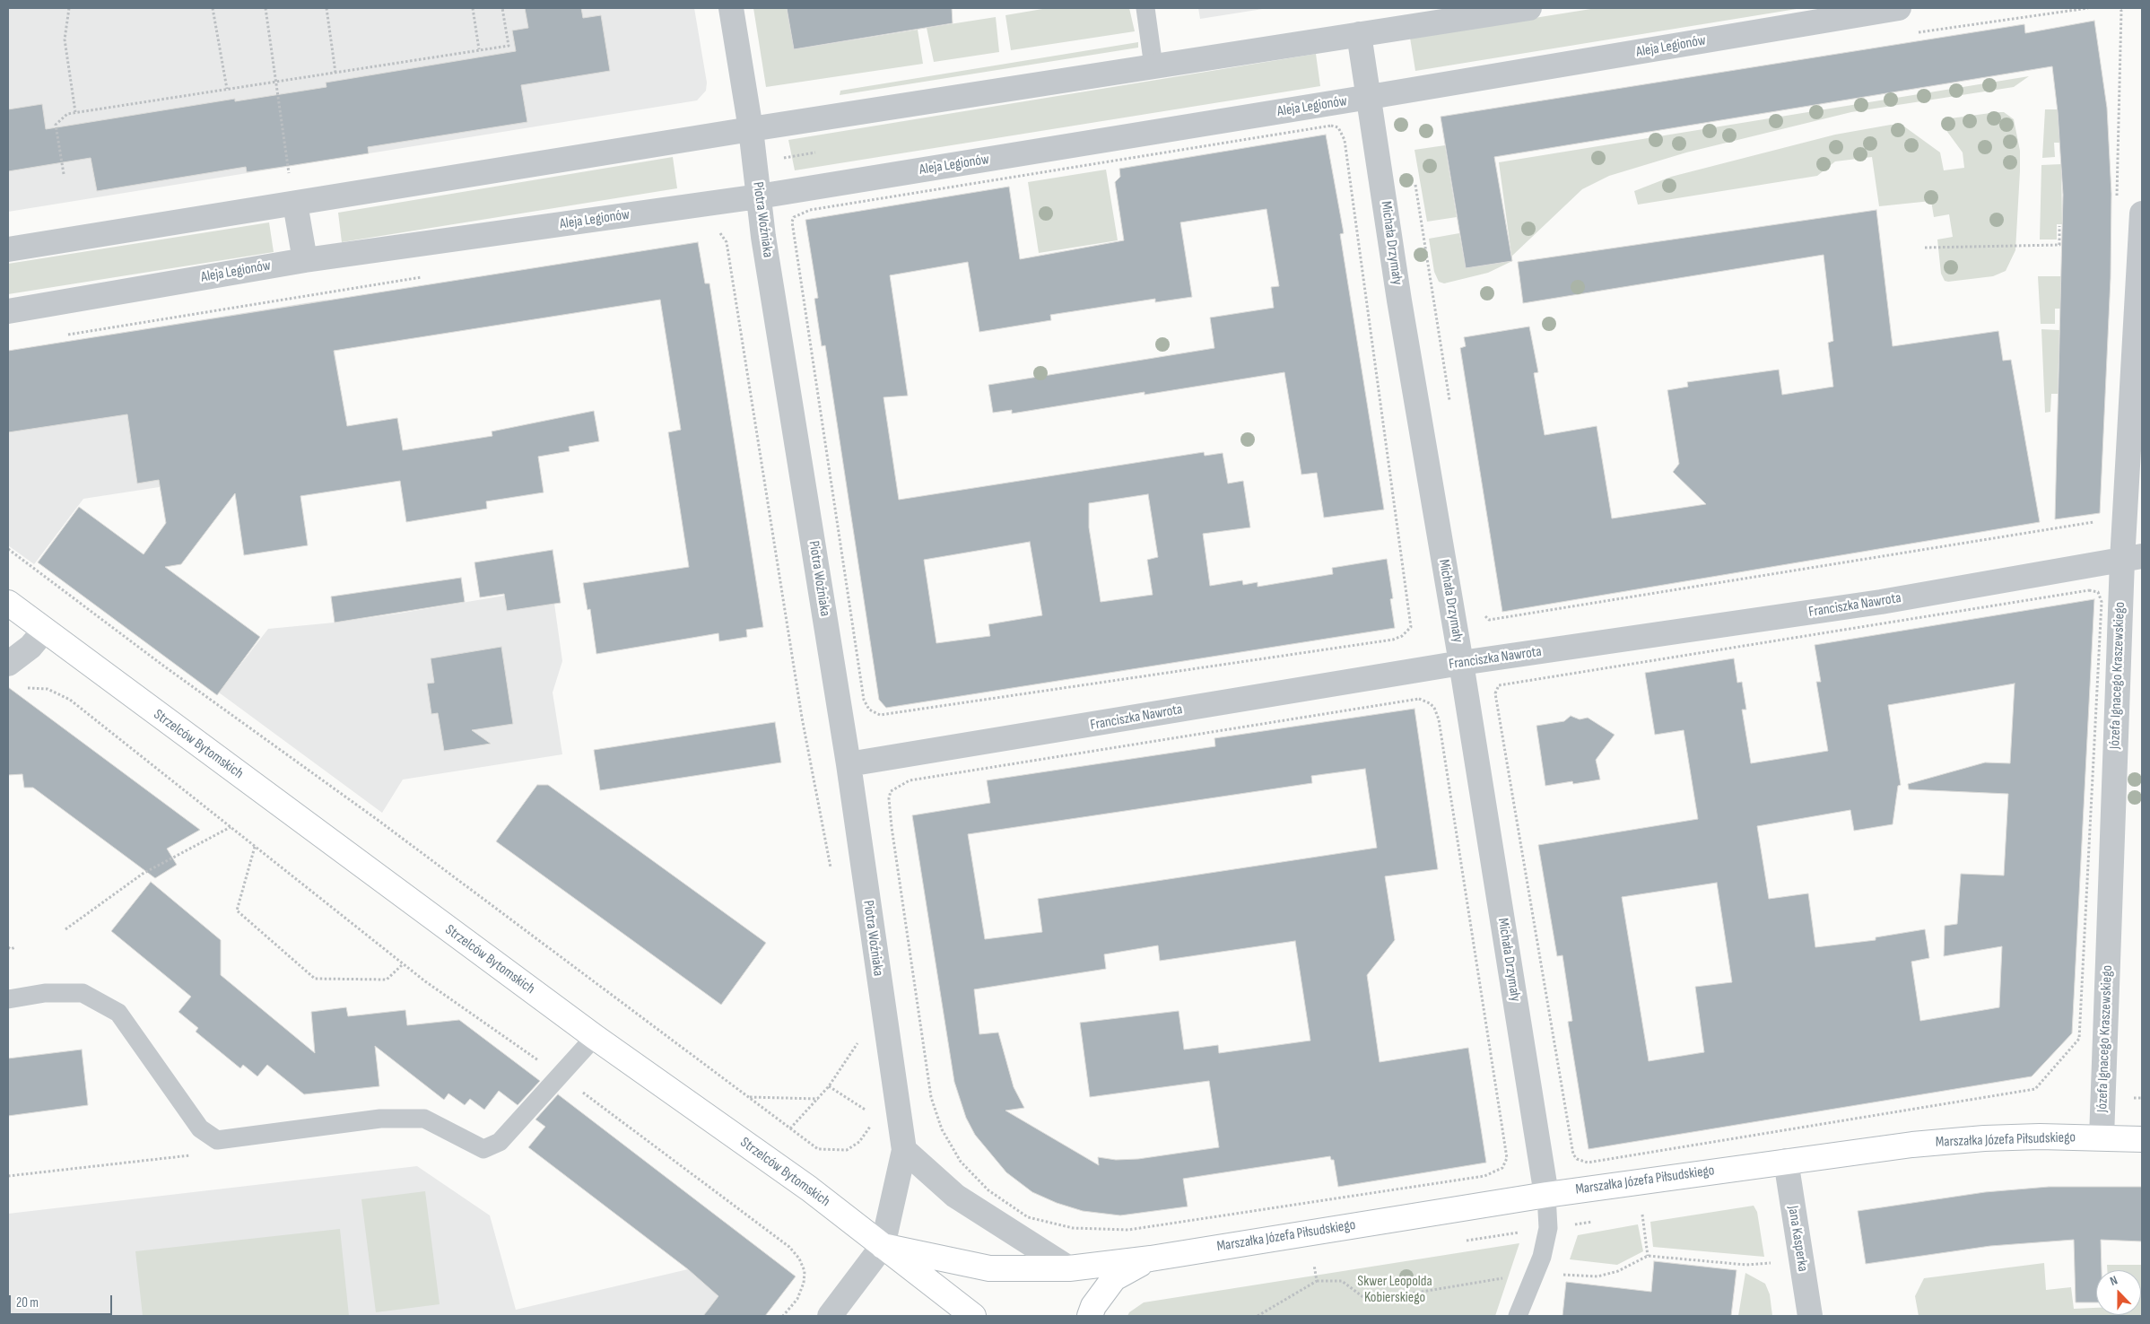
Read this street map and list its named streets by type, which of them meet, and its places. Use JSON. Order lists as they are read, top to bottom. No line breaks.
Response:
{"streets":{"street":["Aleja Legionów","Piotra Woźniaka","Michała Drzymały","Franciszka Nawrota","Józefa Ignacego Kraszewskiego","Strzelców Bytomskich","Marszałka Józefa Piłsudskiego","Jana Kasperka"]},"crossings":[["Aleja Legionów","Piotra Woźniaka"],["Aleja Legionów","Michała Drzymały"],["Piotra Woźniaka","Franciszka Nawrota"],["Piotra Woźniaka","Strzelców Bytomskich"],["Piotra Woźniaka","Marszałka Józefa Piłsudskiego"],["Michała Drzymały","Franciszka Nawrota"],["Michała Drzymały","Marszałka Józefa Piłsudskiego"],["Franciszka Nawrota","Józefa Ignacego Kraszewskiego"],["Józefa Ignacego Kraszewskiego","Marszałka Józefa Piłsudskiego"],["Strzelców Bytomskich","Marszałka Józefa Piłsudskiego"],["Marszałka Józefa Piłsudskiego","Jana Kasperka"]],"parks":["Skwer Leopolda Kobierskiego"],"scale_bar":"20 m","north":"top"}
